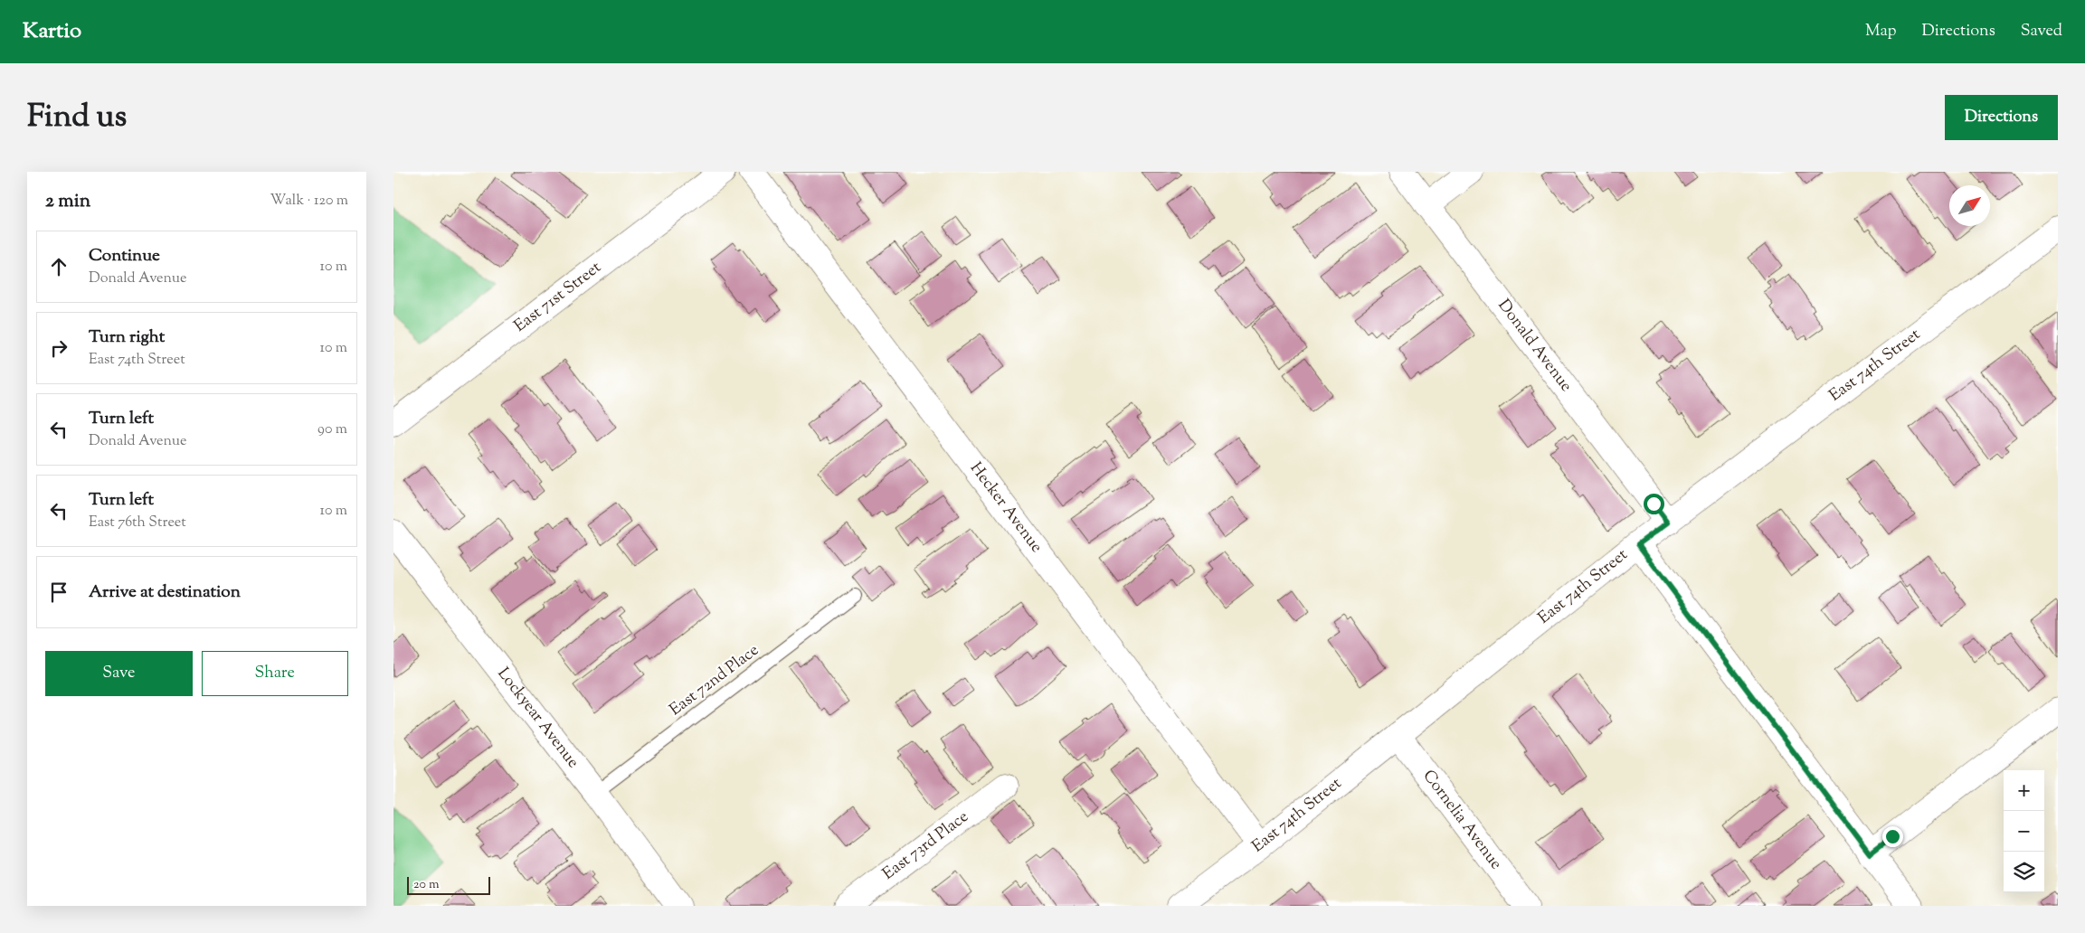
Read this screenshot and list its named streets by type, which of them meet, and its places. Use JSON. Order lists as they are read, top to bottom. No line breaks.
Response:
{"streets":{"street":["East 71st Street","Donald Avenue","East 74th Street","Hecker Avenue","Lockyear Avenue","Cornelia Avenue","East 73rd Place"],"lane":["East 72nd Place"]},"crossings":[["Donald Avenue","East 74th Street"],["East 74th Street","Hecker Avenue"],["East 74th Street","Cornelia Avenue"],["East 72nd Place","Lockyear Avenue"]],"scale_bar":"20 m","north":"top right","page":{"header":"Kartio","nav":["Map","Directions","Saved"],"title":"Find us","buttons":["Directions",["Save","Share"]],"heading":["2 min","Walk · 120 m"],"list":[["Continue","Donald Avenue","10 m"],["Turn right","East 74th Street","10 m"],["Turn left","Donald Avenue","90 m"],["Turn left","East 76th Street","10 m"],"Arrive at destination"],"map_buttons":["+","−"],"scale":"20 m"}}
